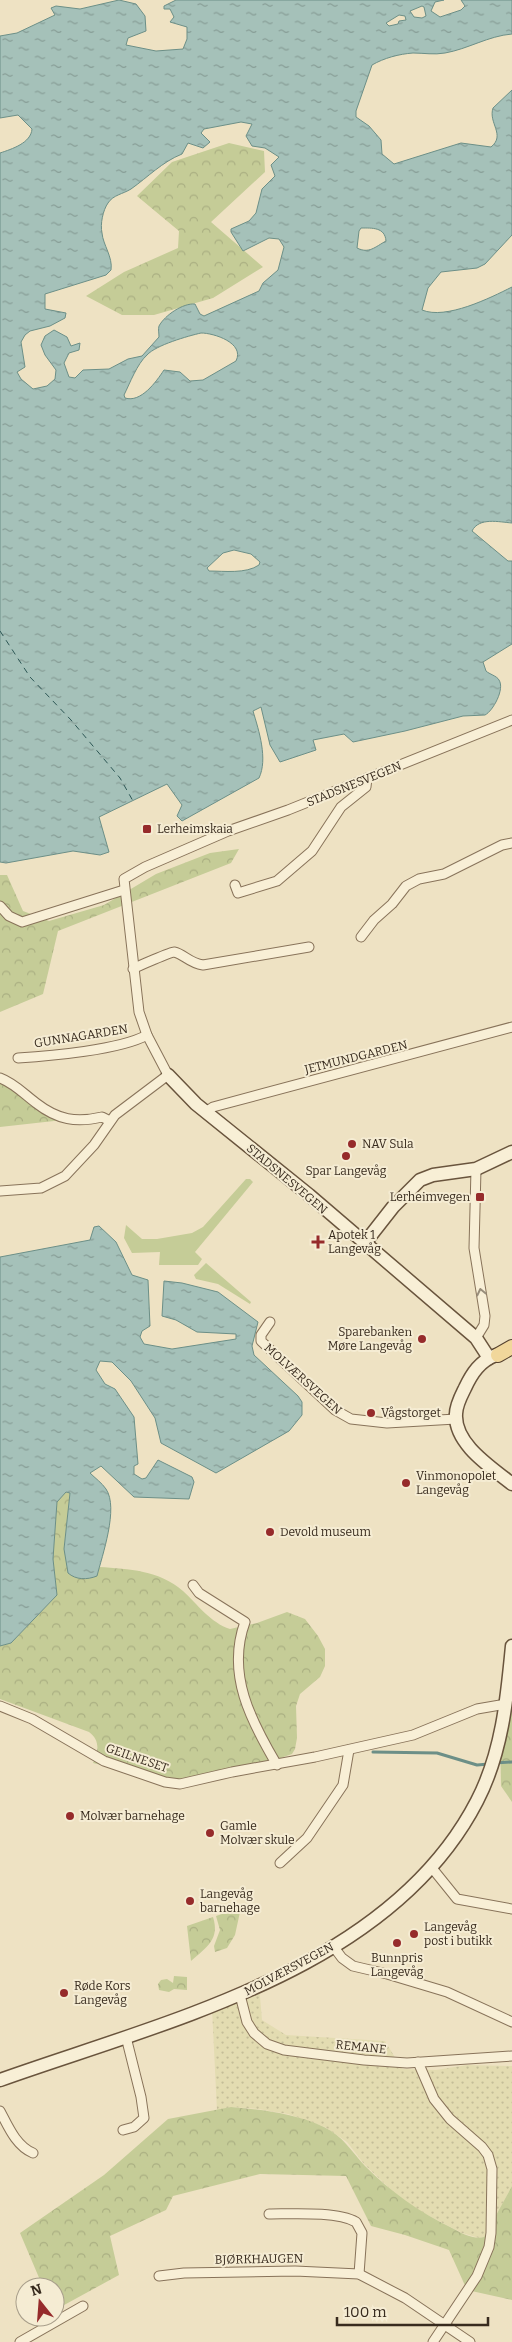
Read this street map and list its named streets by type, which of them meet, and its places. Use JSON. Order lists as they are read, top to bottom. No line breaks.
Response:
{"streets":{"street":["STADSNESVEGEN","GUNNAGARDEN","JETMUNDGARDEN","MOLVÆRSVEGEN","GEILNESET","REMANE","BJØRKHAUGEN"]},"crossings":[["STADSNESVEGEN","GUNNAGARDEN"],["STADSNESVEGEN","JETMUNDGARDEN"],["MOLVÆRSVEGEN","GEILNESET"],["MOLVÆRSVEGEN","REMANE"]],"places":{"transit":["Lerheimskaia","Lerheimvegen"],"other":["NAV Sula","Spar Langevåg","Sparebanken Møre Langevåg","Vågstorget","Vinmonopolet Langevåg","Devold museum","Molvær barnehage","Gamle Molvær skule","Langevåg barnehage","Langevåg post i butikk","Bunnpris Langevåg","Røde Kors Langevåg"],"health":["Apotek 1 Langevåg"]},"scale_bar":"100 m","north":"top"}
